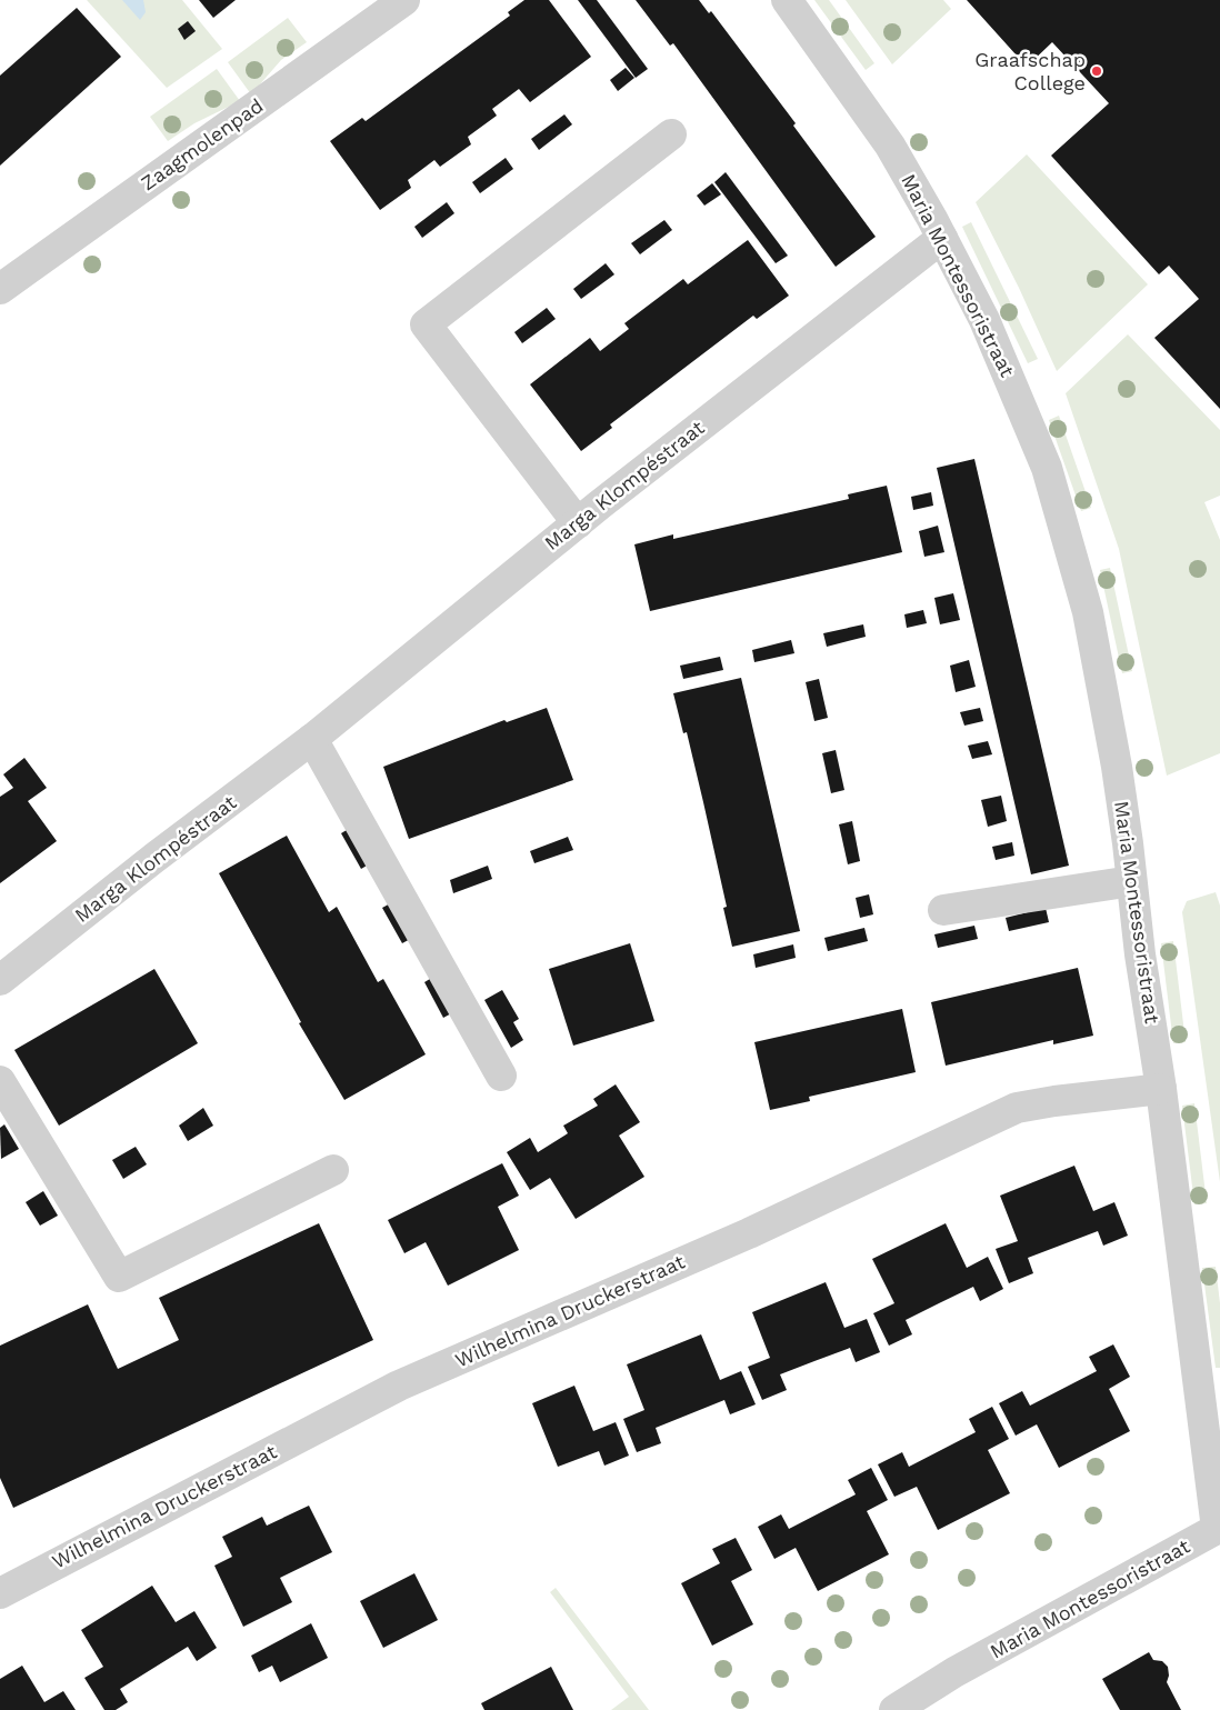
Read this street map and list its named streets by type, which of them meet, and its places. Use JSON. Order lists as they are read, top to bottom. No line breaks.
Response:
{"streets":{"street":["Zaagmolenpad","Maria Montessoristraat","Marga Klompéstraat","Wilhelmina Druckerstraat"]},"crossings":[["Maria Montessoristraat","Marga Klompéstraat"],["Maria Montessoristraat","Wilhelmina Druckerstraat"]],"places":["Graafschap College"]}
